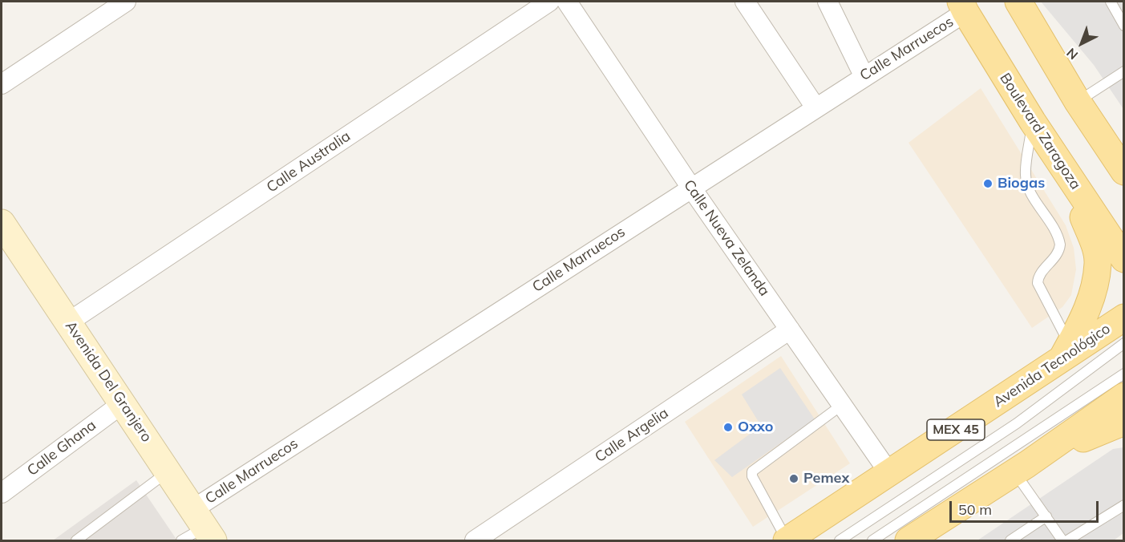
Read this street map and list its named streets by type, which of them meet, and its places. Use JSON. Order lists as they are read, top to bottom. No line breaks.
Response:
{"streets":{"main road":["Boulevard Zaragoza","Avenida Tecnológico","Avenida Del Granjero","MEX 45"],"street":["Calle Marruecos","Calle Australia","Calle Nueva Zelanda","Calle Argelia","Calle Ghana"]},"crossings":[["Calle Marruecos","Boulevard Zaragoza"],["Calle Marruecos","Calle Nueva Zelanda"],["Calle Marruecos","Avenida Del Granjero"],["Calle Australia","Avenida Del Granjero"],["Calle Nueva Zelanda","Avenida Tecnológico"],["Calle Nueva Zelanda","Calle Argelia"],["Avenida Del Granjero","Calle Ghana"]],"places":["Biogas","Oxxo","Pemex"],"scale_bar":"50 m","north":"bottom left"}
